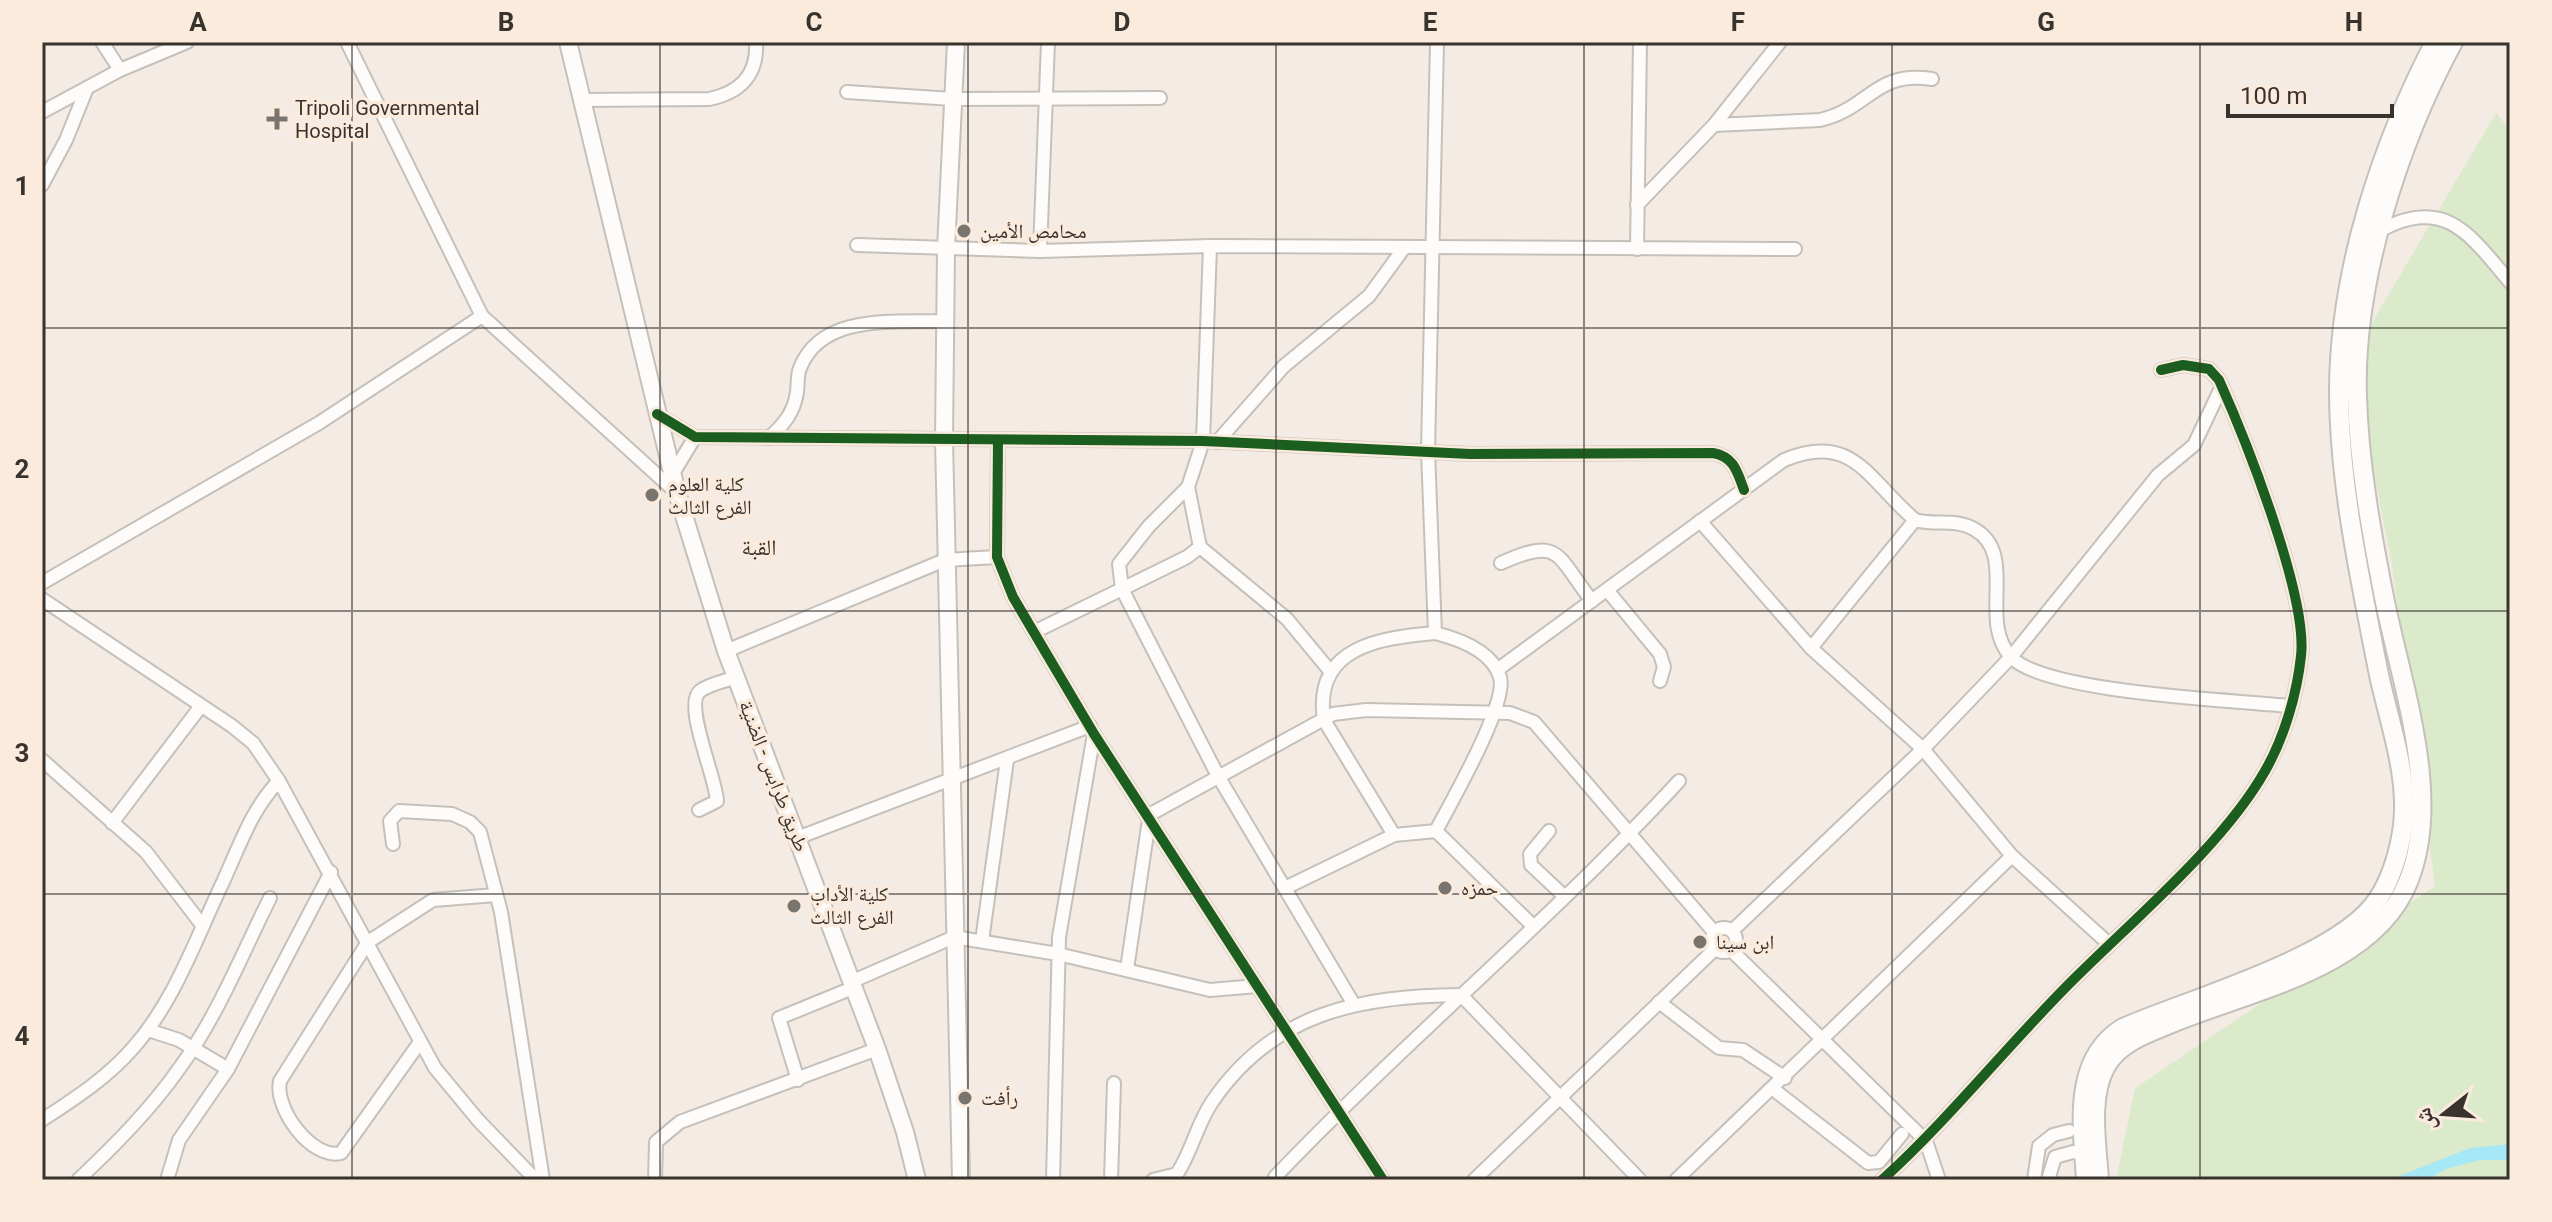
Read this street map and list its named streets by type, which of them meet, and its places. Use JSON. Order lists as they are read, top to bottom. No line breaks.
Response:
{"streets":{"main road":["طريق طرابس - الضنية"]},"districts":["القبة"],"places":{"health":["Tripoli Governmental Hospital"],"other":["محامص الأمين","كلية العلوم الفرع الثالث","حمزه","كلية الأداب الفرع الثالث","ابن سينا","رأفت"]},"scale_bar":"100 m","north":"left","grid":{"columns":["A","B","C","D","E","F","G","H"],"rows":["1","2","3","4"]}}
